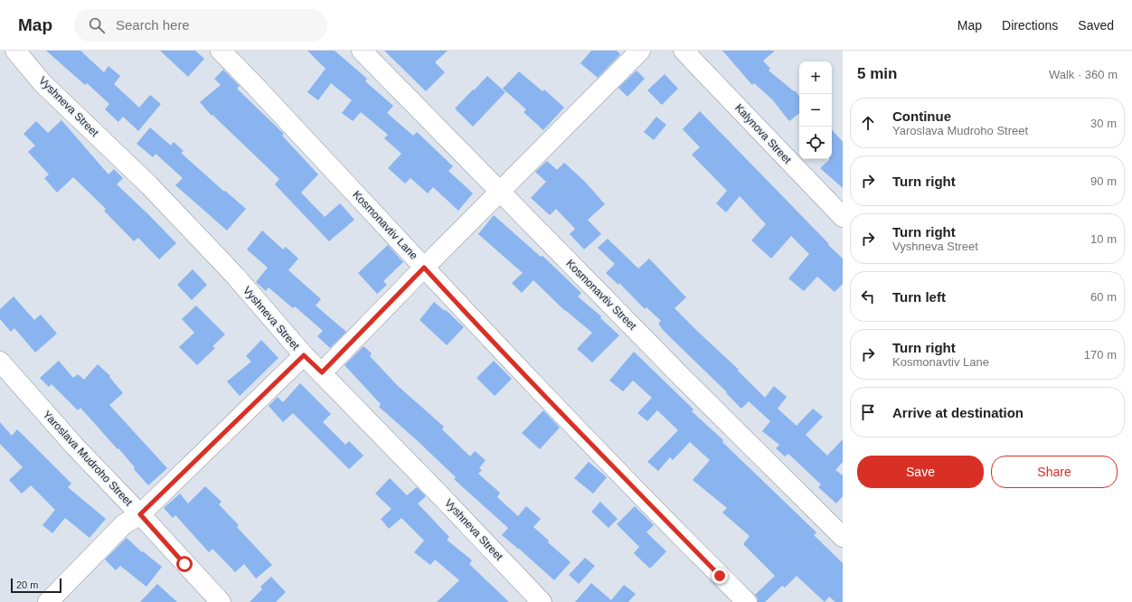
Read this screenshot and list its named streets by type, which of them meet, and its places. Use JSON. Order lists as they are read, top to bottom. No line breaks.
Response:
{"streets":{"street":["Vyshneva Street","Kalynova Street","Kosmonavtiv Lane","Kosmonavtiv Street","Yaroslava Mudroho Street"]},"scale_bar":"20 m","page":{"header":"Map","search":"Search here","nav":["Map","Directions","Saved"],"heading":["5 min","Walk · 360 m"],"map_buttons":["+","−"],"list":[["Continue","Yaroslava Mudroho Street","30 m"],["Turn right","90 m"],["Turn right","Vyshneva Street","10 m"],["Turn left","60 m"],["Turn right","Kosmonavtiv Lane","170 m"],"Arrive at destination"],"buttons":["Save","Share"],"scale":"20 m"}}
